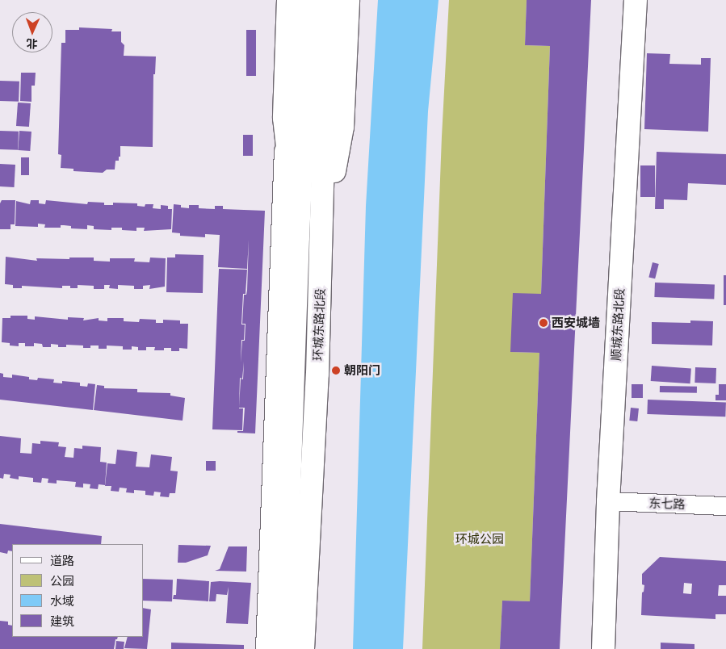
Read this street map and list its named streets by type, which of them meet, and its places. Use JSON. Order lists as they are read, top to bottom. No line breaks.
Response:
{"streets":{"main road":["环城东路北段","顺城东路北段"],"street":["东七路"]},"crossings":[["顺城东路北段","东七路"]],"parks":["环城公园"],"places":["西安城墙","朝阳门"],"legend":["道路","公园","水域","建筑"],"north":"bottom"}
